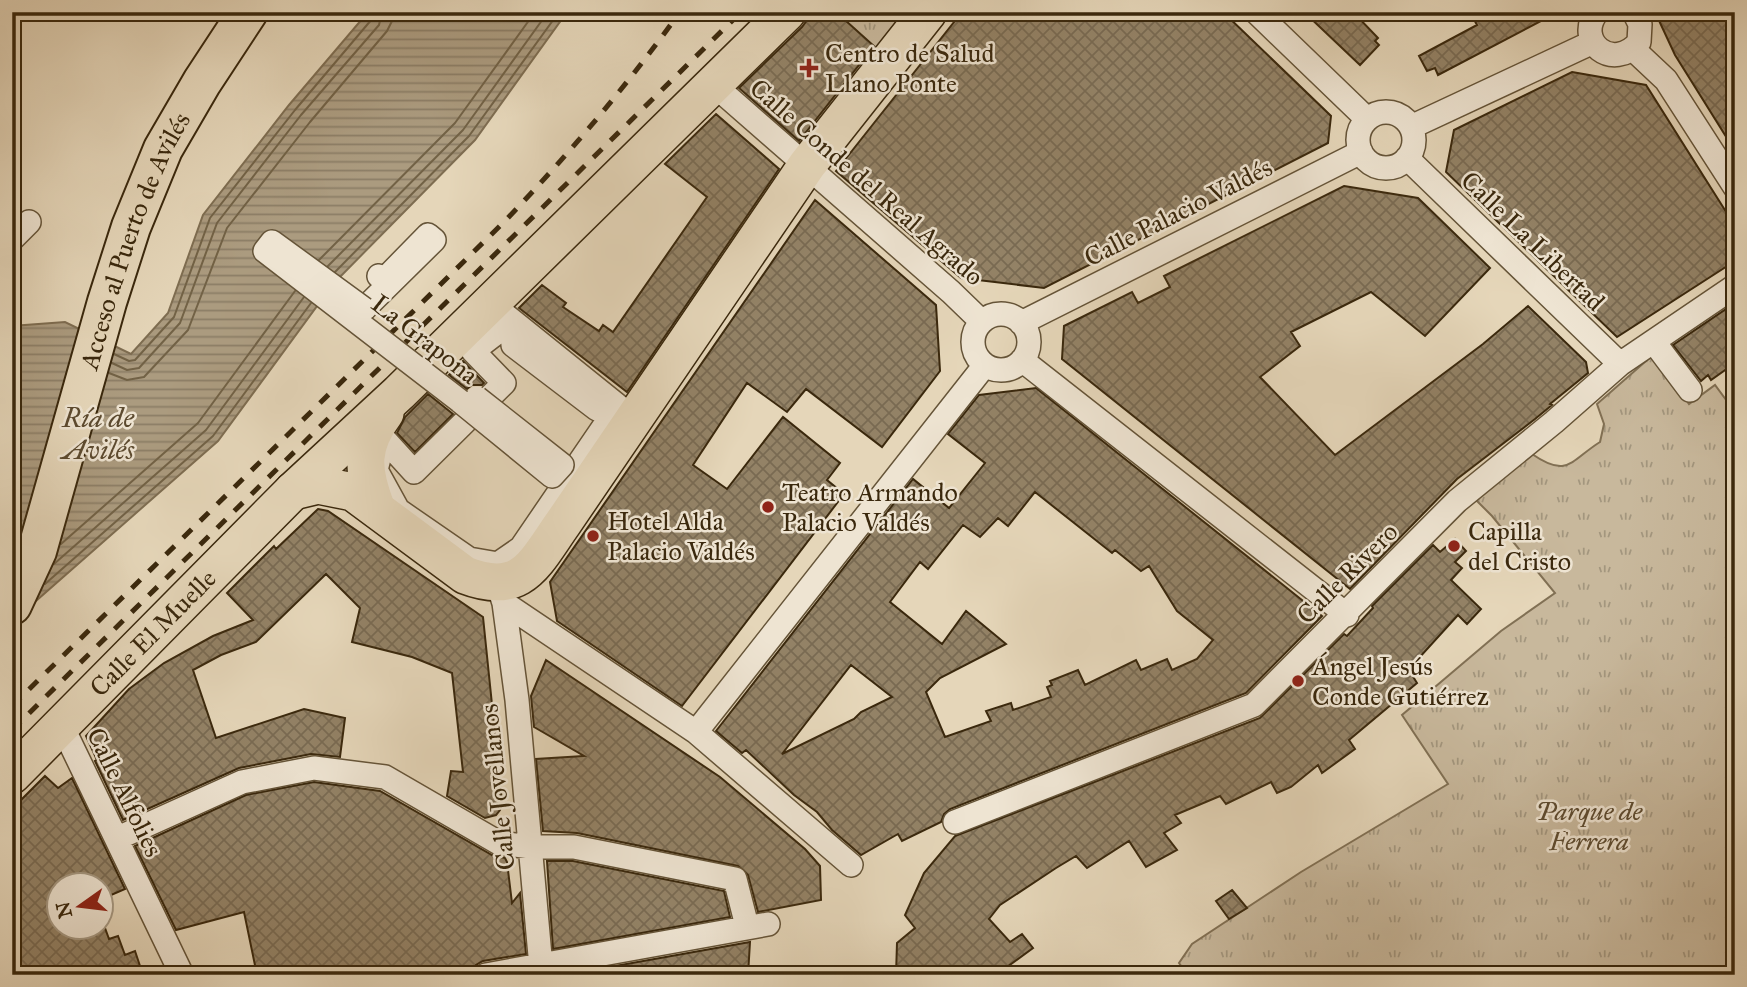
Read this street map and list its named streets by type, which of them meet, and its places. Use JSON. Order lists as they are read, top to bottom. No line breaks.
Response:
{"streets":{"highway":["Acceso al Puerto de Avilés"],"main road":["Calle El Muelle"],"street":["Calle Conde del Real Agrado","Calle Palacio Valdés","Calle La Libertad","La Grapona","Calle Rivero","Calle Jovellanos","Calle Alfolies"]},"crossings":[["Calle Conde del Real Agrado","Calle Palacio Valdés"],["Calle Palacio Valdés","Calle La Libertad"],["Calle La Libertad","Calle Rivero"],["Calle El Muelle","Calle Alfolies"]],"water":["Ría de Avilés"],"parks":["Parque de Ferrera"],"places":{"health":["Centro de Salud Llano Ponte"],"other":["Teatro Armando Palacio Valdés","Hotel Alda Palacio Valdés","Capilla del Cristo","Ángel Jesús Conde Gutiérrez"]},"north":"left"}
